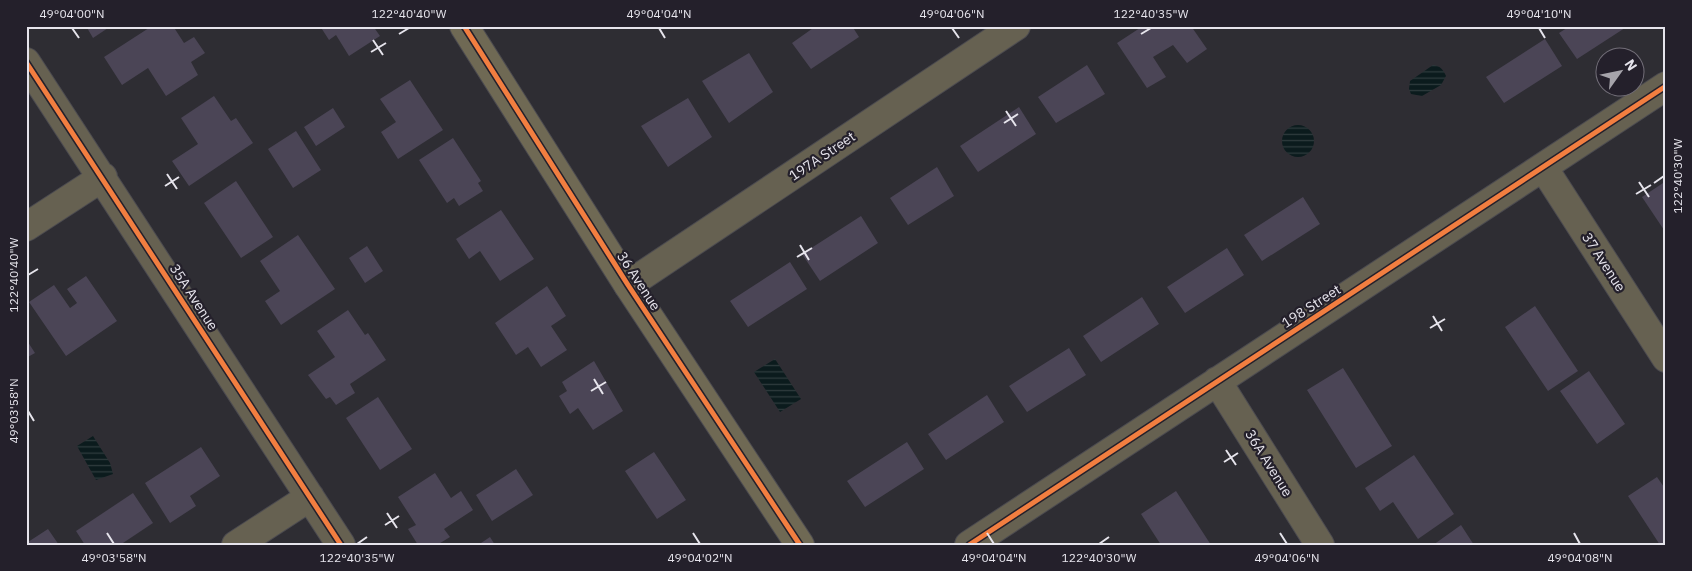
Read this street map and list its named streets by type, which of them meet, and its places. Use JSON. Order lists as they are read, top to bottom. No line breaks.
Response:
{"streets":{"main road":["36 Avenue"],"street":["197A Street","37 Avenue","35A Avenue","198 Street","36A Avenue"]},"crossings":[["197A Street","36 Avenue"],["37 Avenue","198 Street"],["198 Street","36A Avenue"]],"north":"top right","coordinates":["49°04'00\"N","122°40'40\"W","49°04'04\"N","49°04'06\"N","122°40'35\"W","49°04'10\"N","122°40'30\"W","49°03'58\"N","49°04'02\"N","49°04'08\"N"]}
